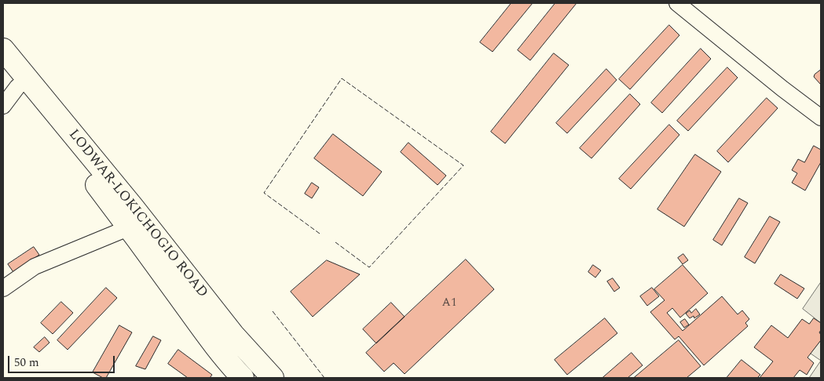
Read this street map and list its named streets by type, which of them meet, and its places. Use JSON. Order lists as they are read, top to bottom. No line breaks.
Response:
{"streets":{"highway":["LODWAR-LOKICHOGIO ROAD"]},"house_numbers":["A1"],"scale_bar":"50 m"}
